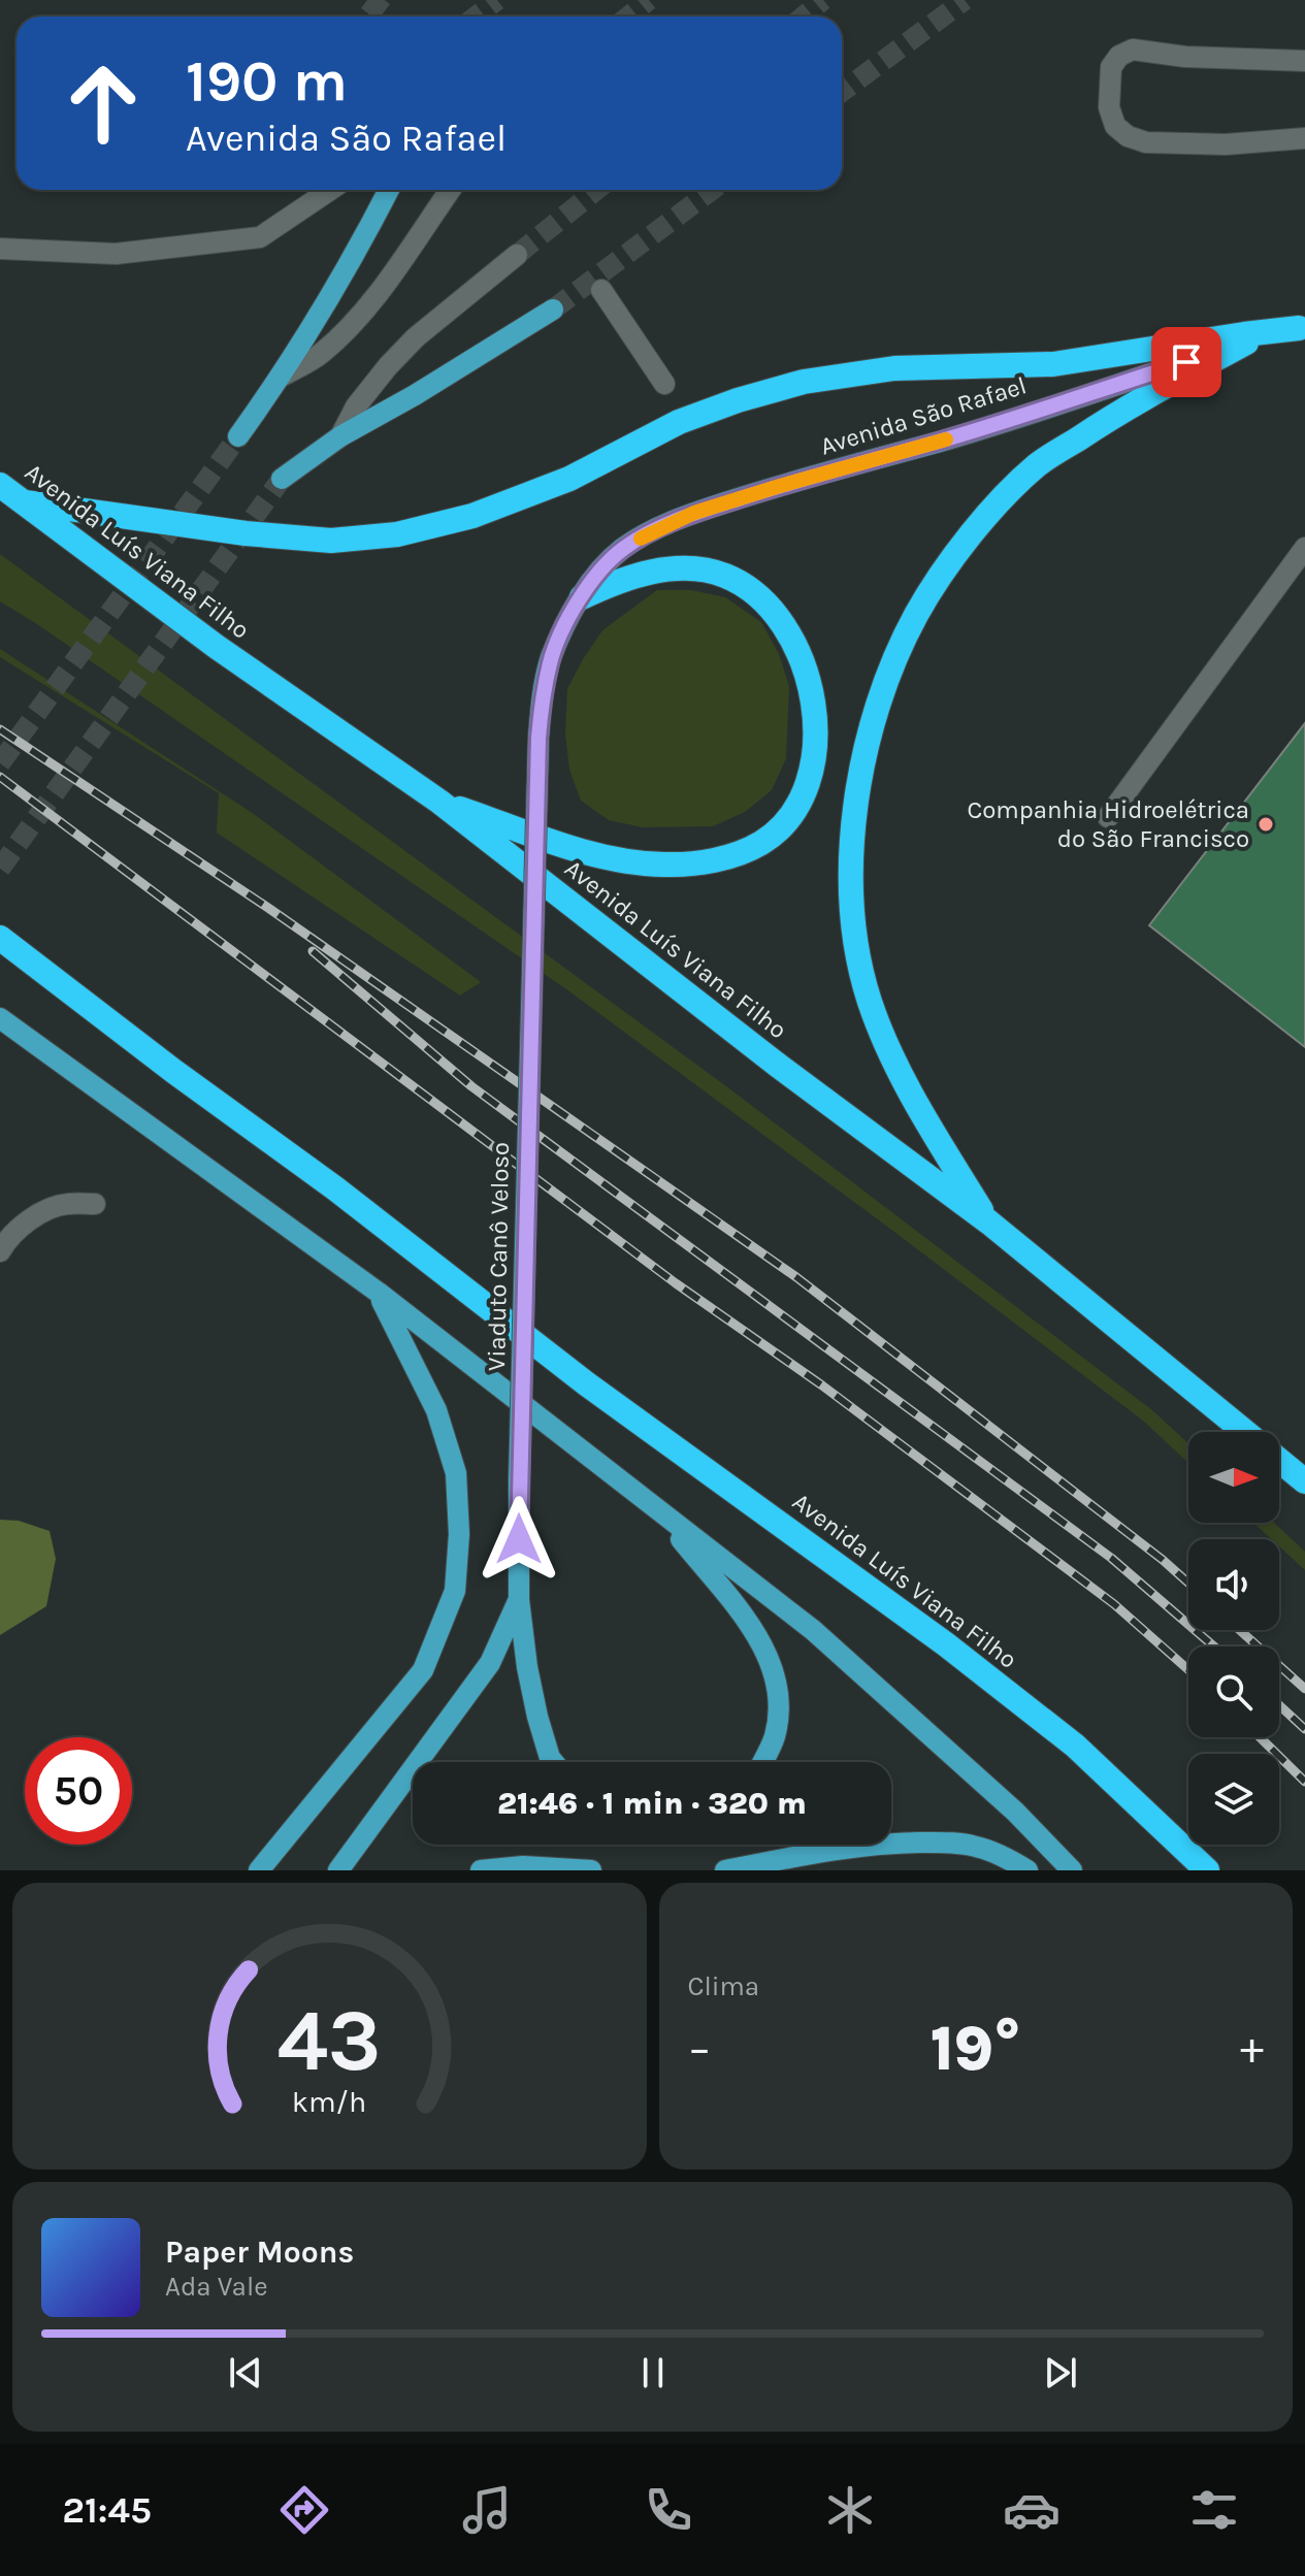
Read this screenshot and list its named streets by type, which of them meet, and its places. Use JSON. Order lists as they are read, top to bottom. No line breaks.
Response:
{"streets":{"highway":["Avenida Luís Viana Filho"],"main road":["Avenida São Rafael","Viaduto Canô Veloso"]},"crossings":[["Avenida São Rafael","Viaduto Canô Veloso"]],"places":["Companhia Hidroelétrica do São Francisco"],"north":"right","page":{"turn":["190 m","Avenida São Rafael"],"limit":"50","trip":"21:46 · 1 min · 320 m","tile":"Clima","heat":["−","19°","+"],"song":["Paper Moons","Ada Vale"],"tabs":"21:45","gauge":["43","km/h"]}}
